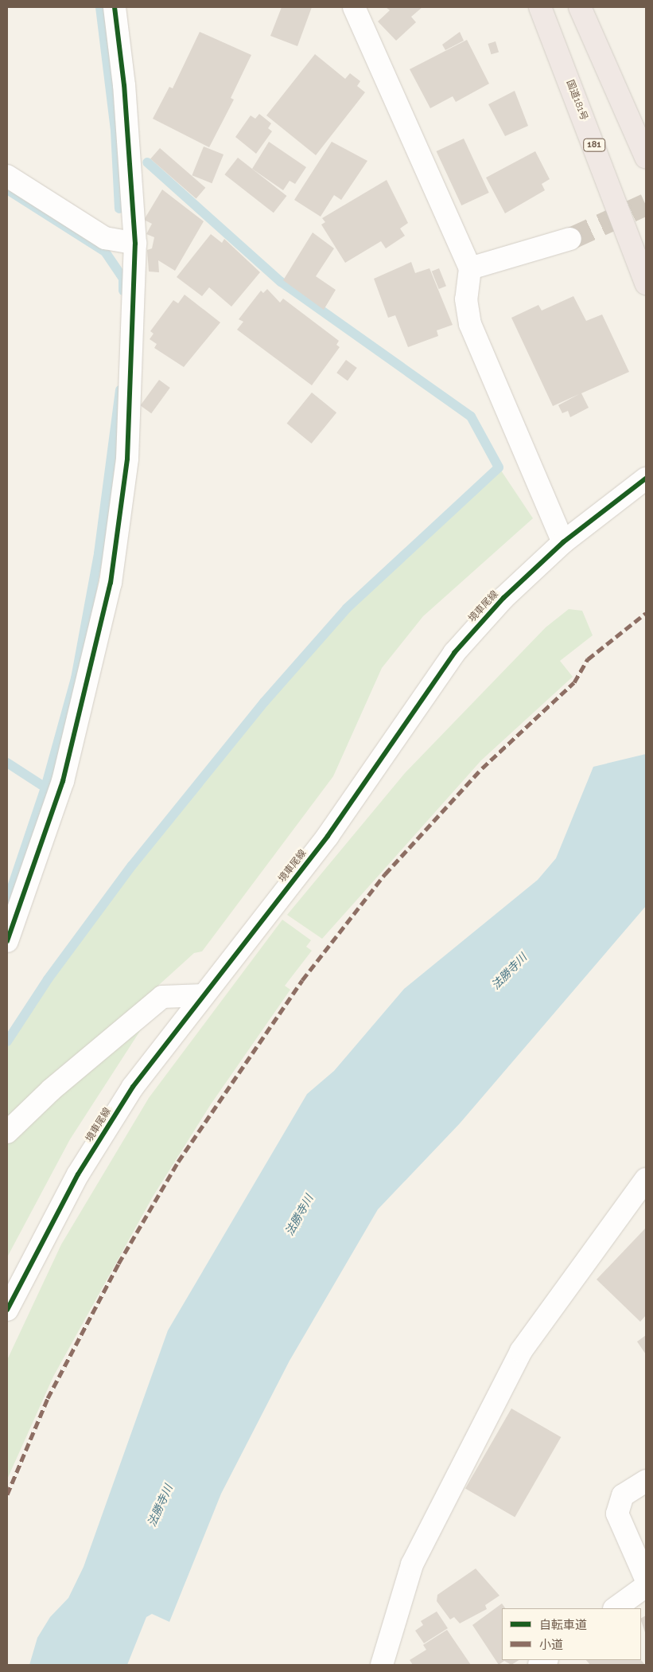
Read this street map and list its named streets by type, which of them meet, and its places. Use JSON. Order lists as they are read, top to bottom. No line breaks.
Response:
{"streets":{"highway":["国道181号","181"],"street":["境車尾線"]},"water":["法勝寺川"],"legend":["自転車道","小道"]}
